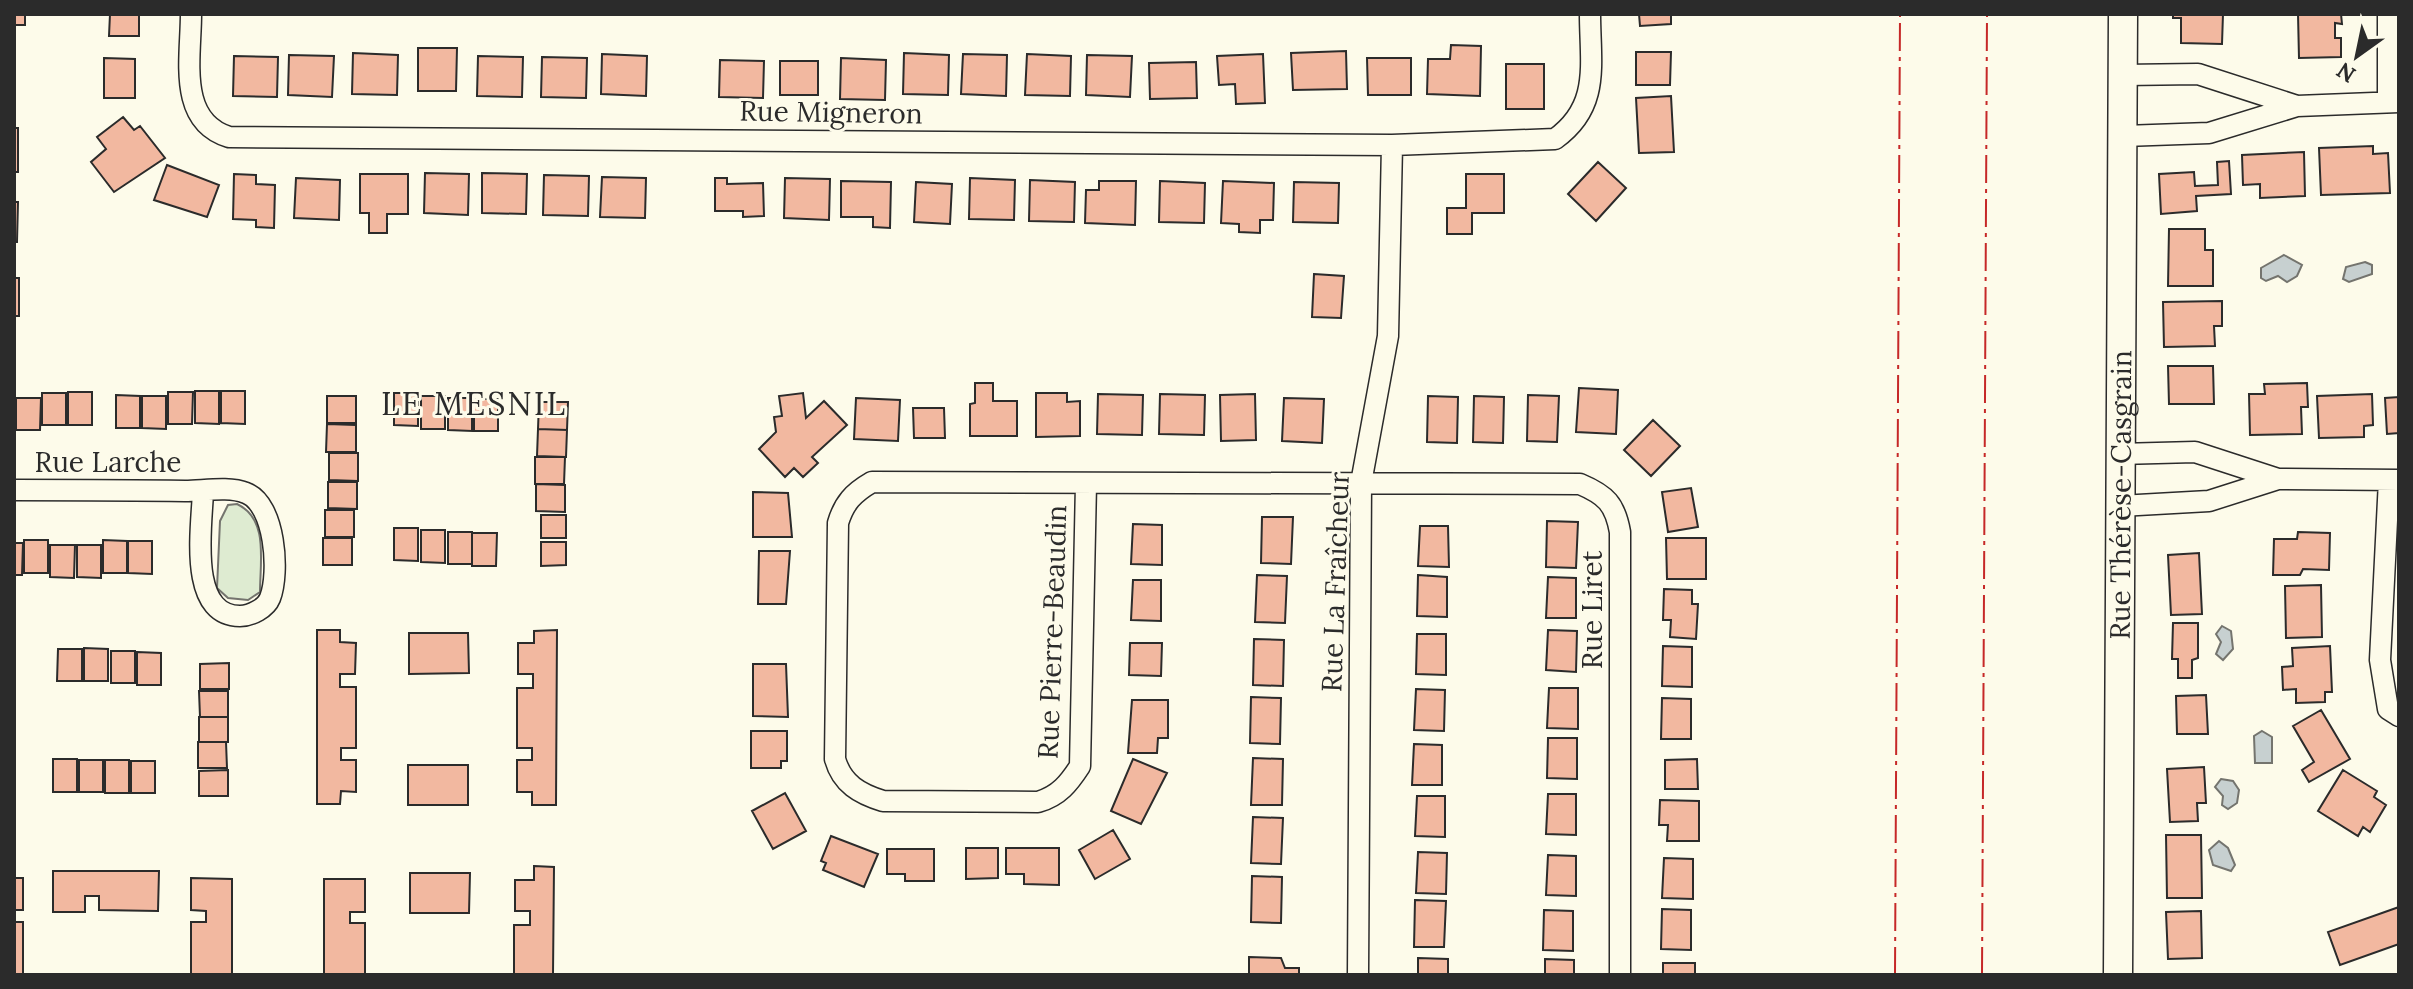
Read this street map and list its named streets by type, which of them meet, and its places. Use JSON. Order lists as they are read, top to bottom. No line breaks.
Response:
{"streets":{"street":["Rue Migneron","Rue Larche","Rue Thérèse-Casgrain","Rue La Fraîcheur","Rue Liret","Rue Pierre-Beaudin"]},"crossings":[["Rue Migneron","Rue La Fraîcheur"],["Rue La Fraîcheur","Rue Liret"],["Rue La Fraîcheur","Rue Pierre-Beaudin"],["Rue Liret","Rue Pierre-Beaudin"]],"districts":["LE MESNIL"],"north":"bottom left"}
